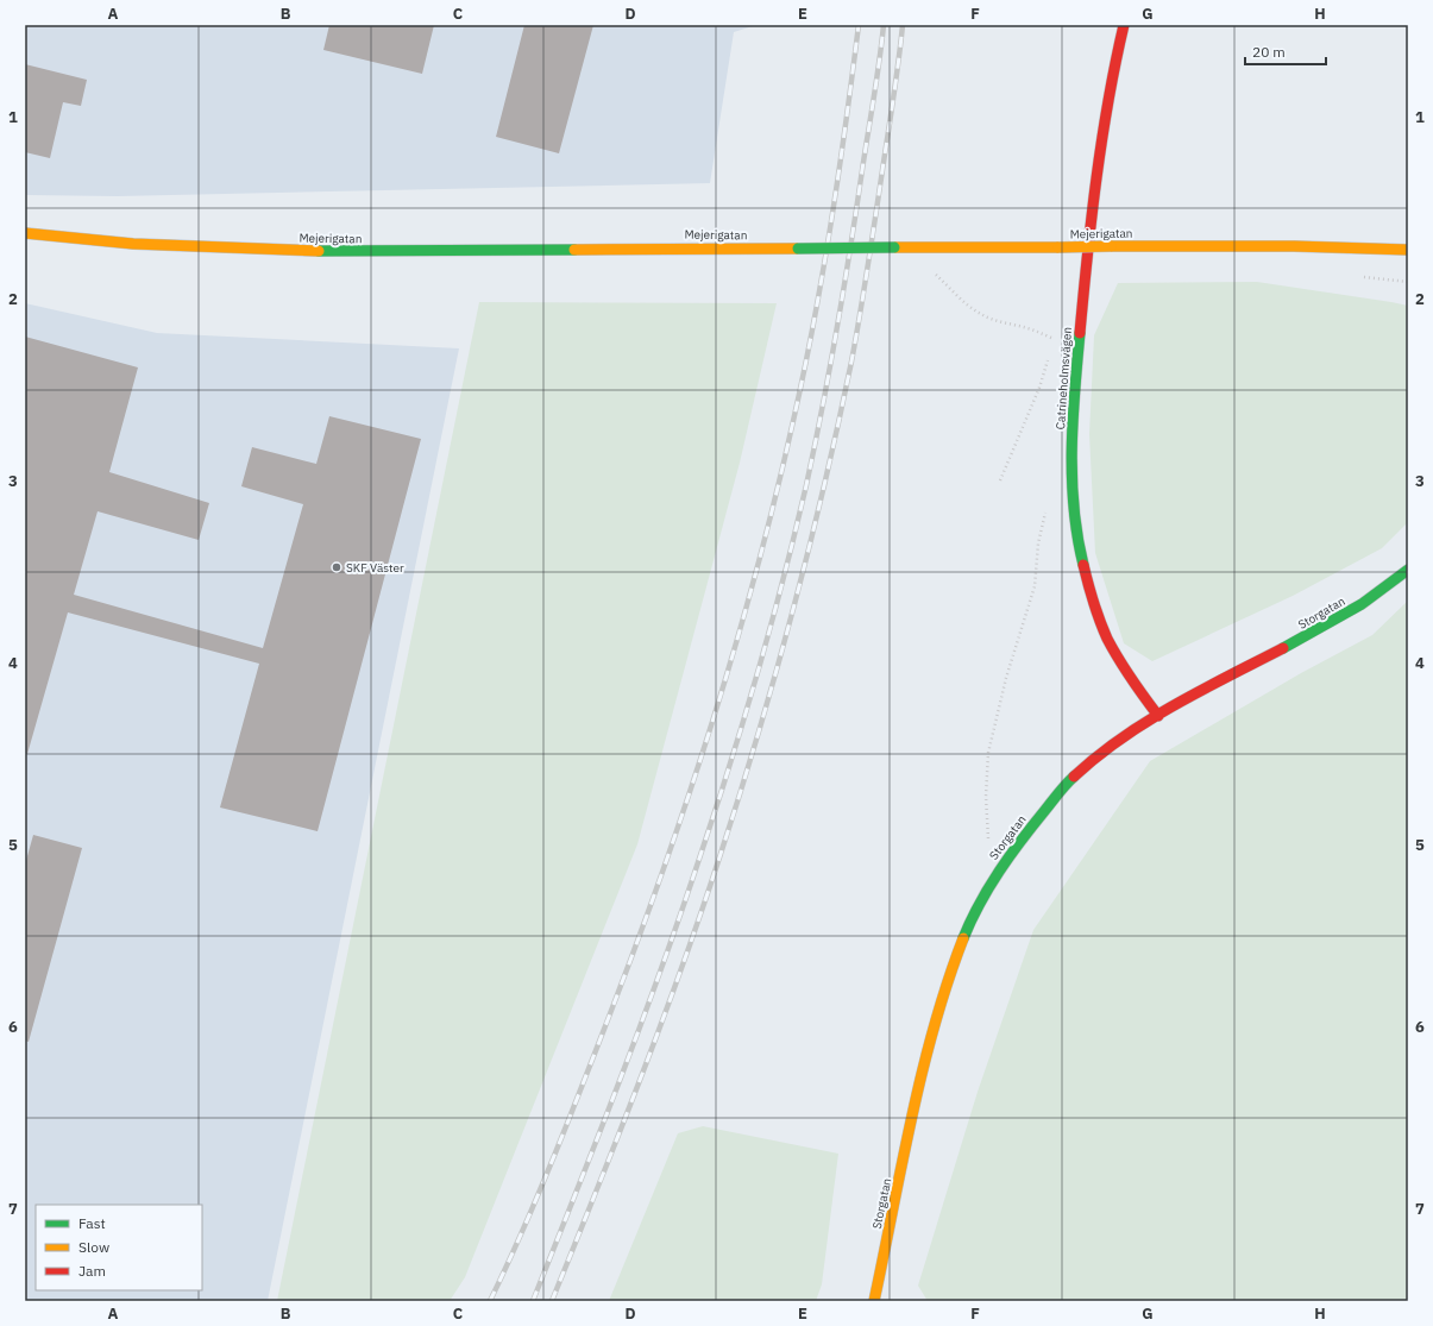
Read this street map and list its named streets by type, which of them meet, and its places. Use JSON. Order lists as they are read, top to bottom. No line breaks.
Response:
{"streets":{"street":["Mejerigatan","Catrineholmsvägen","Storgatan"]},"crossings":[["Catrineholmsvägen","Storgatan"]],"places":["SKF Väster"],"legend":["Fast","Slow","Jam"],"scale_bar":"20 m","grid":{"columns":["A","B","C","D","E","F","G","H"],"rows":["1","2","3","4","5","6","7"]}}
